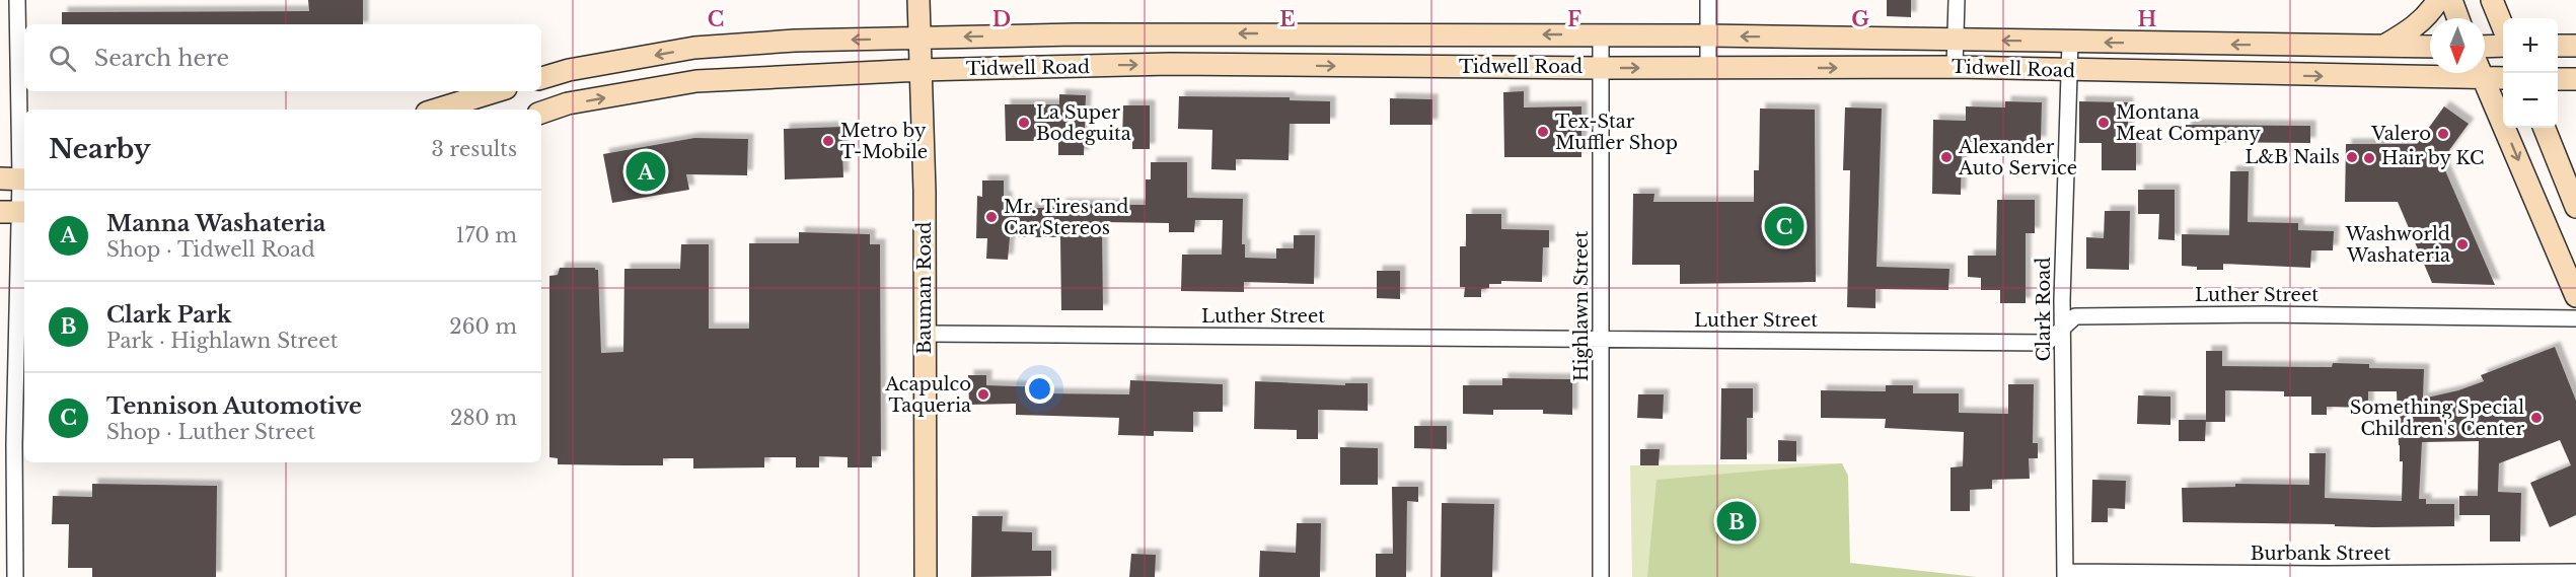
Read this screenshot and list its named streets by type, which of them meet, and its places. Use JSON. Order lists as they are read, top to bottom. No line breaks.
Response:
{"streets":{"main road":["Tidwell Road","Bauman Road"],"street":["Luther Street","Highlawn Street","Clark Road","Burbank Street"]},"crossings":[["Tidwell Road","Bauman Road"],["Tidwell Road","Highlawn Street"],["Tidwell Road","Clark Road"],["Bauman Road","Luther Street"],["Luther Street","Highlawn Street"],["Luther Street","Clark Road"],["Clark Road","Burbank Street"]],"places":["La Super Bodeguita","Montana Meat Company","Tex-Star Muffler Shop","Valero","Metro by T-Mobile","Alexander Auto Service","L&B Nails","Hair by KC","Mr. Tires and Car Stereos","Washworld Washateria","Acapulco Taqueria","Something Special Children's Center"],"north":"bottom","page":{"map_buttons":["+","−"],"search":"Search here","heading":["Nearby","3 results"],"pins":["A","C","B"],"list":[{"mark":"A","name":"Manna Washateria","note":"Shop · Tidwell Road","value":"170 m"},{"mark":"B","name":"Clark Park","note":"Park · Highlawn Street","value":"260 m"},{"mark":"C","name":"Tennison Automotive","note":"Shop · Luther Street","value":"280 m"}]},"grid":{"columns":["C","D","E","F","G","H"]}}
